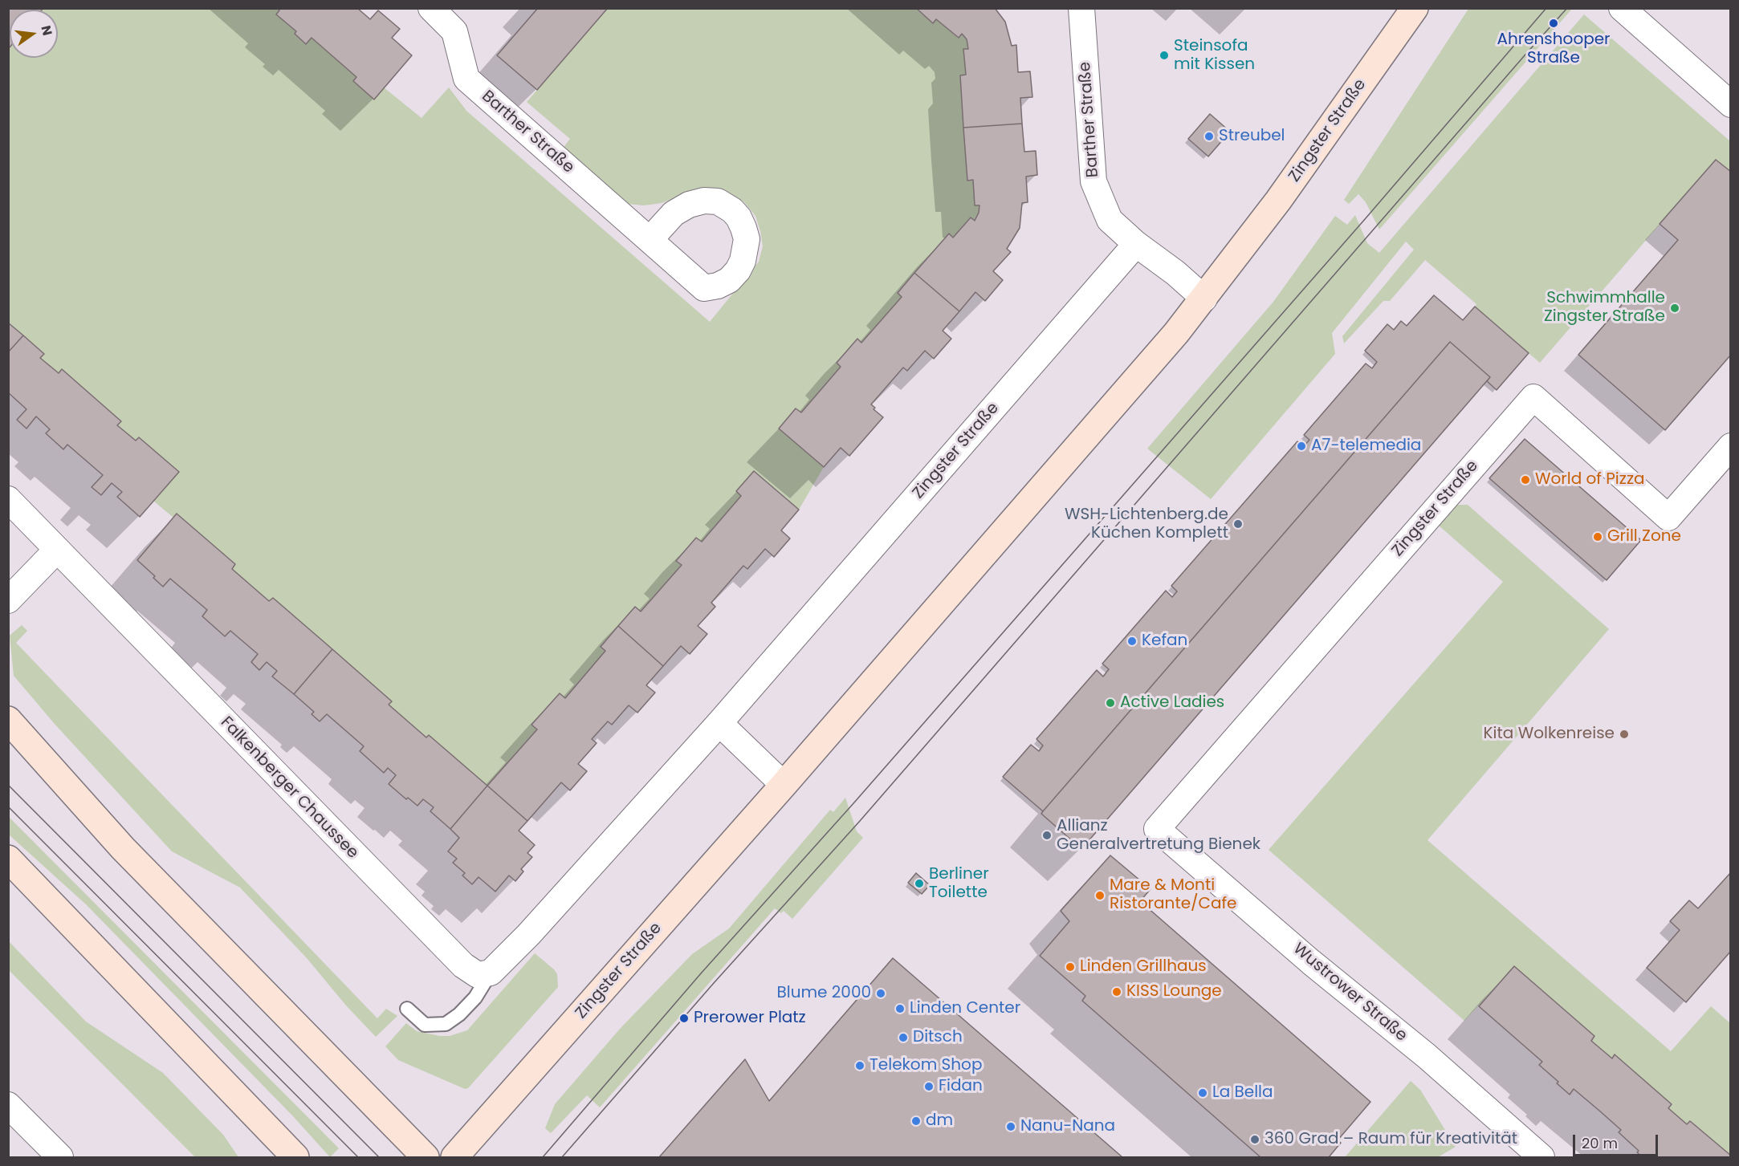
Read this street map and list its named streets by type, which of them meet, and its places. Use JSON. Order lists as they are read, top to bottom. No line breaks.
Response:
{"streets":{"street":["Barther Straße","Zingster Straße","Falkenberger Chaussee","Wustrower Straße"]},"crossings":[["Barther Straße","Zingster Straße"],["Zingster Straße","Falkenberger Chaussee"],["Zingster Straße","Wustrower Straße"]],"places":["Ahrenshooper Straße","Steinsofa mit Kissen","Streubel","Schwimmhalle Zingster Straße","A7-telemedia","World of Pizza","WSH-Lichtenberg.de Küchen Komplett","Grill Zone","Kefan","Active Ladies","Kita Wolkenreise","Allianz Generalvertretung Bienek","Berliner Toilette","Mare & Monti Ristorante/Cafe","Linden Grillhaus","KISS Lounge","Blume 2000","Linden Center","Prerower Platz","Ditsch","Telekom Shop","Fidan","La Bella","dm","Nanu-Nana","360 Grad – Raum für Kreativität"],"scale_bar":"20 m","north":"right"}
